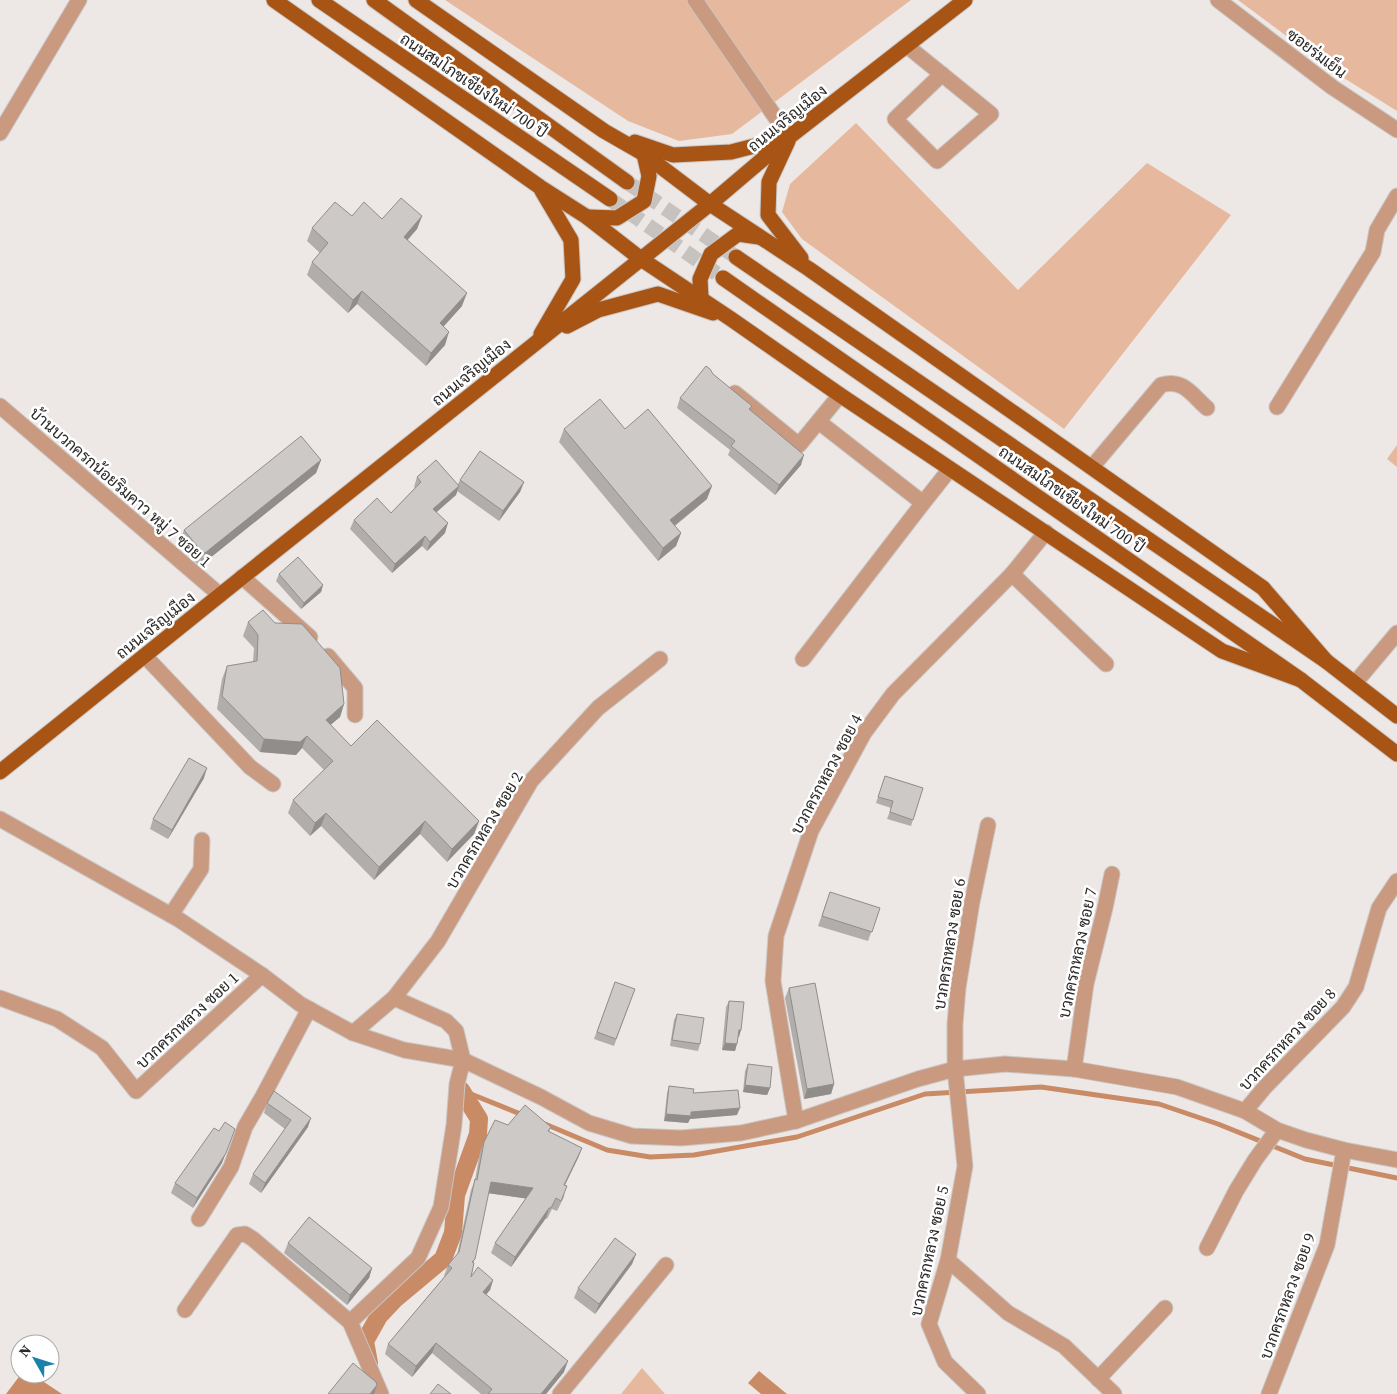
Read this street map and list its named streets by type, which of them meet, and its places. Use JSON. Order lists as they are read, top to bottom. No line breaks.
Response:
{"streets":{"main road":["ถนนสมโภชเชียงใหม่ 700 ปี","ถนนเจริญเมือง"],"street":["ซอยร่มเย็น","บ้านบวกครกน้อยริมคาว หมู่ 7 ซอย 1","บวกครกหลวง ซอย 4","บวกครกหลวง ซอย 2","บวกครกหลวง ซอย 6","บวกครกหลวง ซอย 7","บวกครกหลวง ซอย 1","บวกครกหลวง ซอย 8","บวกครกหลวง ซอย 5","บวกครกหลวง ซอย 9"]},"crossings":[["ถนนเจริญเมือง","บ้านบวกครกน้อยริมคาว หมู่ 7 ซอย 1"],["บวกครกหลวง ซอย 6","บวกครกหลวง ซอย 5"]],"north":"top left"}
